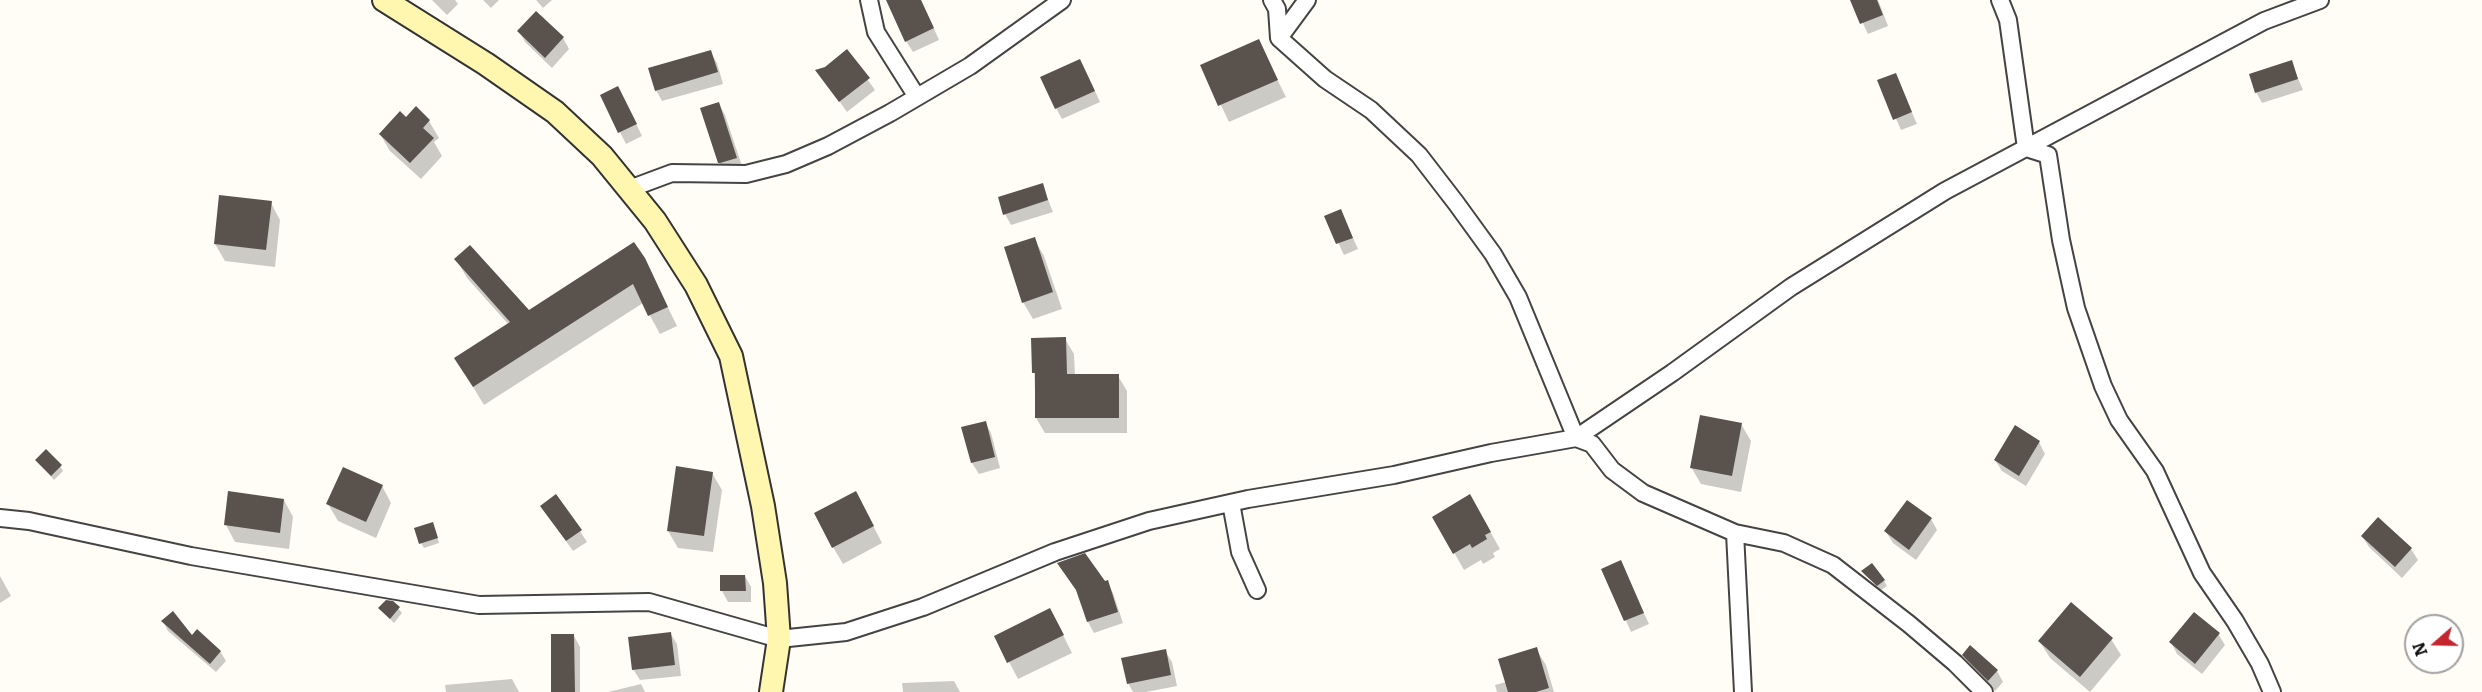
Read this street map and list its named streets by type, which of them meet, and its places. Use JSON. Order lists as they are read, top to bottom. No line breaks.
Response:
{"north":"left"}
